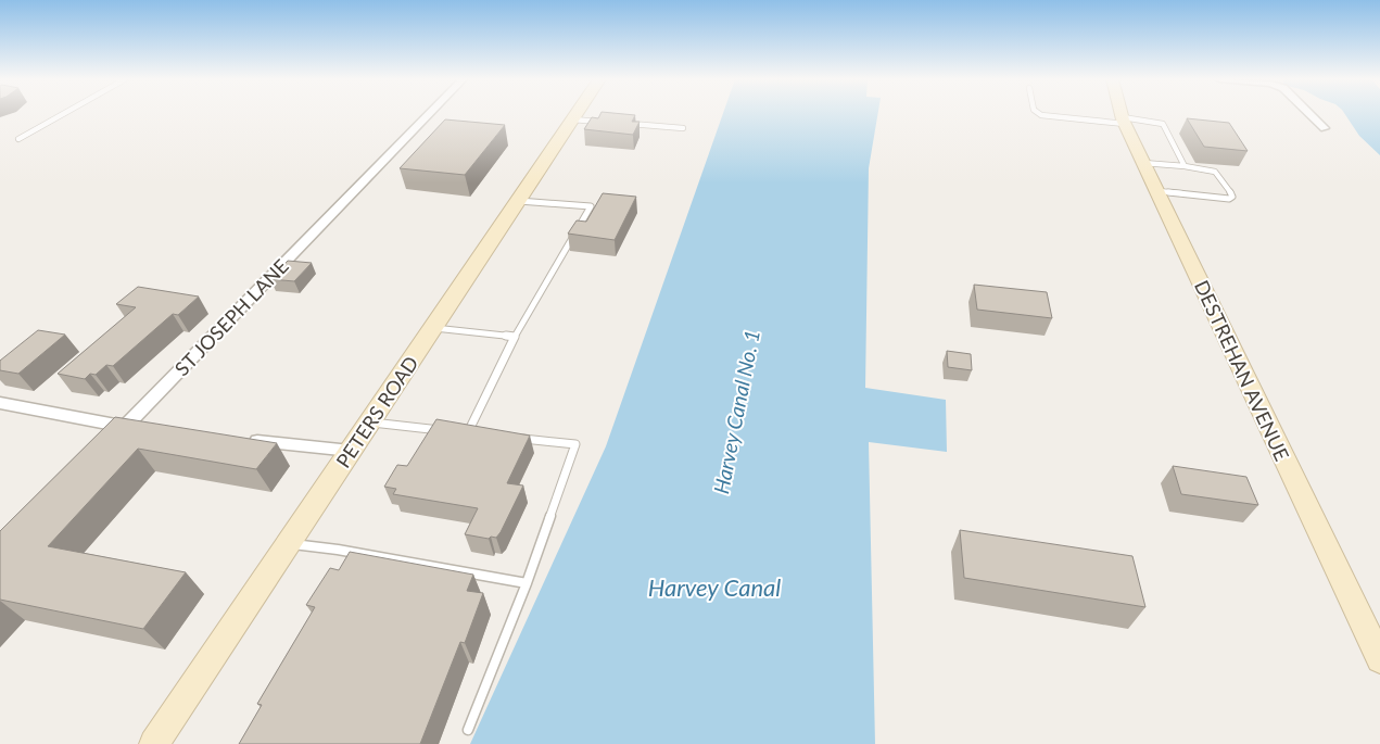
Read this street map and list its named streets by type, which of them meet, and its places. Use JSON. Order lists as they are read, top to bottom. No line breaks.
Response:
{"streets":{"main road":["DESTREHAN AVENUE","PETERS ROAD"],"street":["ST JOSEPH LANE"]},"water":["Harvey Canal No. 1","Harvey Canal"]}
